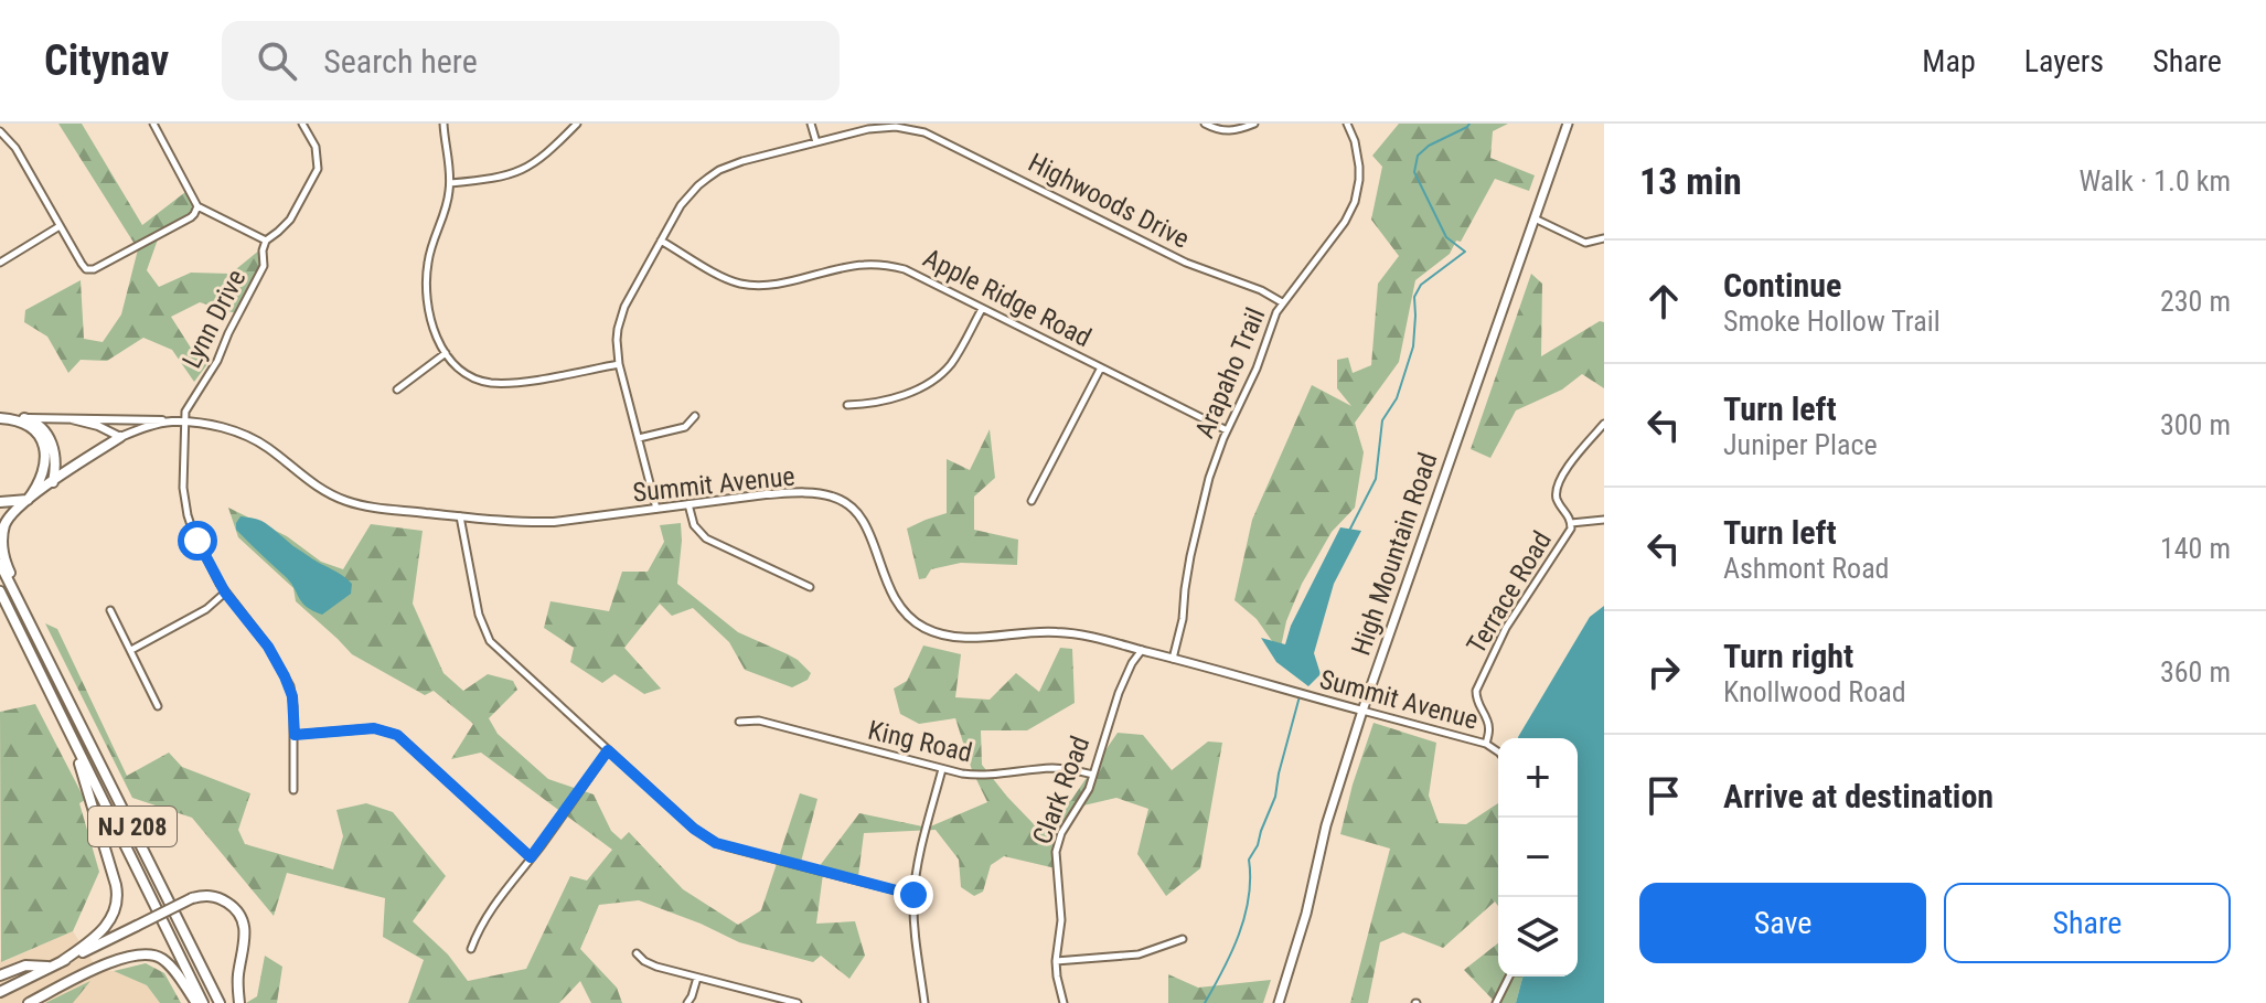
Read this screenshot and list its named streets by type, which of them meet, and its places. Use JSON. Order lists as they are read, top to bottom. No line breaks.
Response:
{"streets":{"highway":["NJ 208"],"main road":["High Mountain Road"],"street":["Highwoods Drive","Apple Ridge Road","Lynn Drive","Arapaho Trail","Summit Avenue","Terrace Road","King Road","Clark Road"]},"crossings":[["Highwoods Drive","Apple Ridge Road"],["Highwoods Drive","Arapaho Trail"],["Highwoods Drive","Summit Avenue"],["Apple Ridge Road","Arapaho Trail"],["Lynn Drive","Summit Avenue"],["Arapaho Trail","Summit Avenue"],["Summit Avenue","High Mountain Road"],["Summit Avenue","Terrace Road"],["Summit Avenue","Clark Road"],["King Road","Clark Road"]],"page":{"header":"Citynav","search":"Search here","nav":["Map","Layers","Share"],"heading":["13 min","Walk · 1.0 km"],"list":[["Continue","Smoke Hollow Trail","230 m"],["Turn left","Juniper Place","300 m"],["Turn left","Ashmont Road","140 m"],["Turn right","Knollwood Road","360 m"],"Arrive at destination"],"map_buttons":["+","−"],"buttons":["Save","Share"]}}
